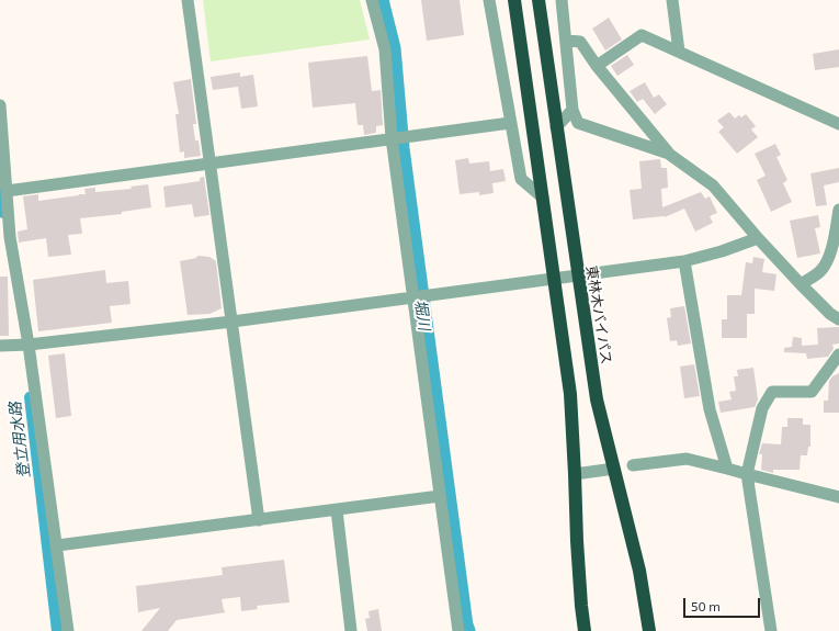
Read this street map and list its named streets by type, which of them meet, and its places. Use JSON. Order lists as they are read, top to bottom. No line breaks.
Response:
{"streets":{"highway":["東林木バイパス"]},"water":["堀川","登立用水路"],"scale_bar":"50 m"}
